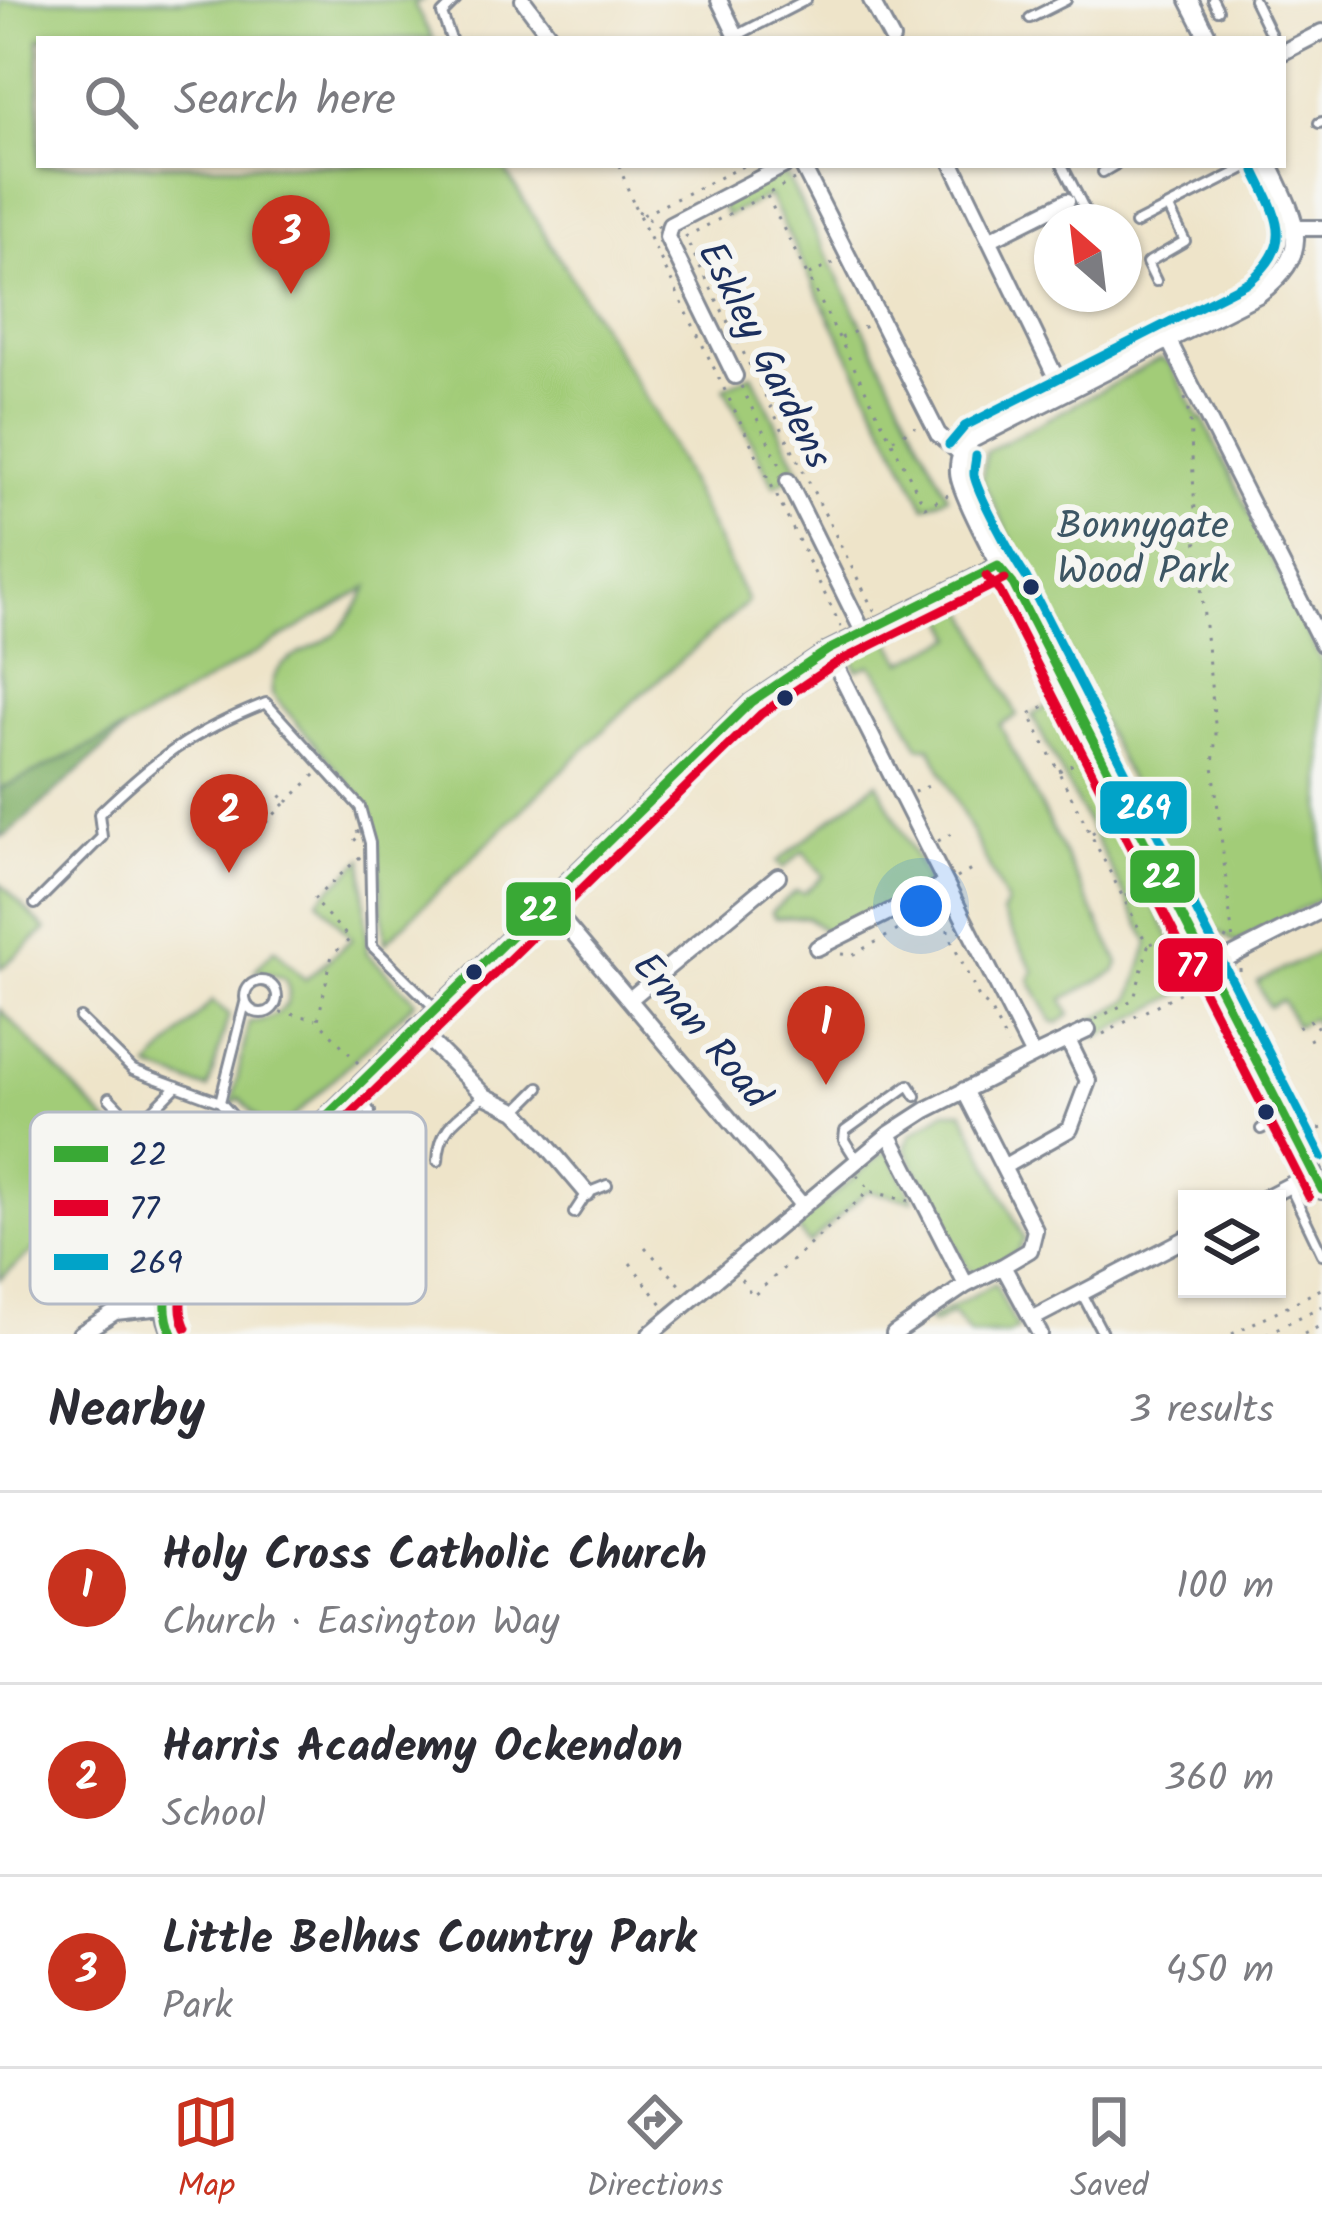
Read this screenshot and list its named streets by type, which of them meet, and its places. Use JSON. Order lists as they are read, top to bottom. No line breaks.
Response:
{"streets":{"street":["Eskley Gardens","Ernan Road"]},"parks":["Bonnygate Wood Park"],"lines":["transit line 269","transit line 22","transit line 77"],"legend":["22","77","269"],"north":"top left","page":{"search":"Search here","pins":["3","2","1"],"heading":["Nearby","3 results"],"list":[{"mark":"1","name":"Holy Cross Catholic Church","note":"Church · Easington Way","value":"100 m"},{"mark":"2","name":"Harris Academy Ockendon","note":"School","value":"360 m"},{"mark":"3","name":"Little Belhus Country Park","note":"Park","value":"450 m"}],"nav":["Map","Directions","Saved"]}}
